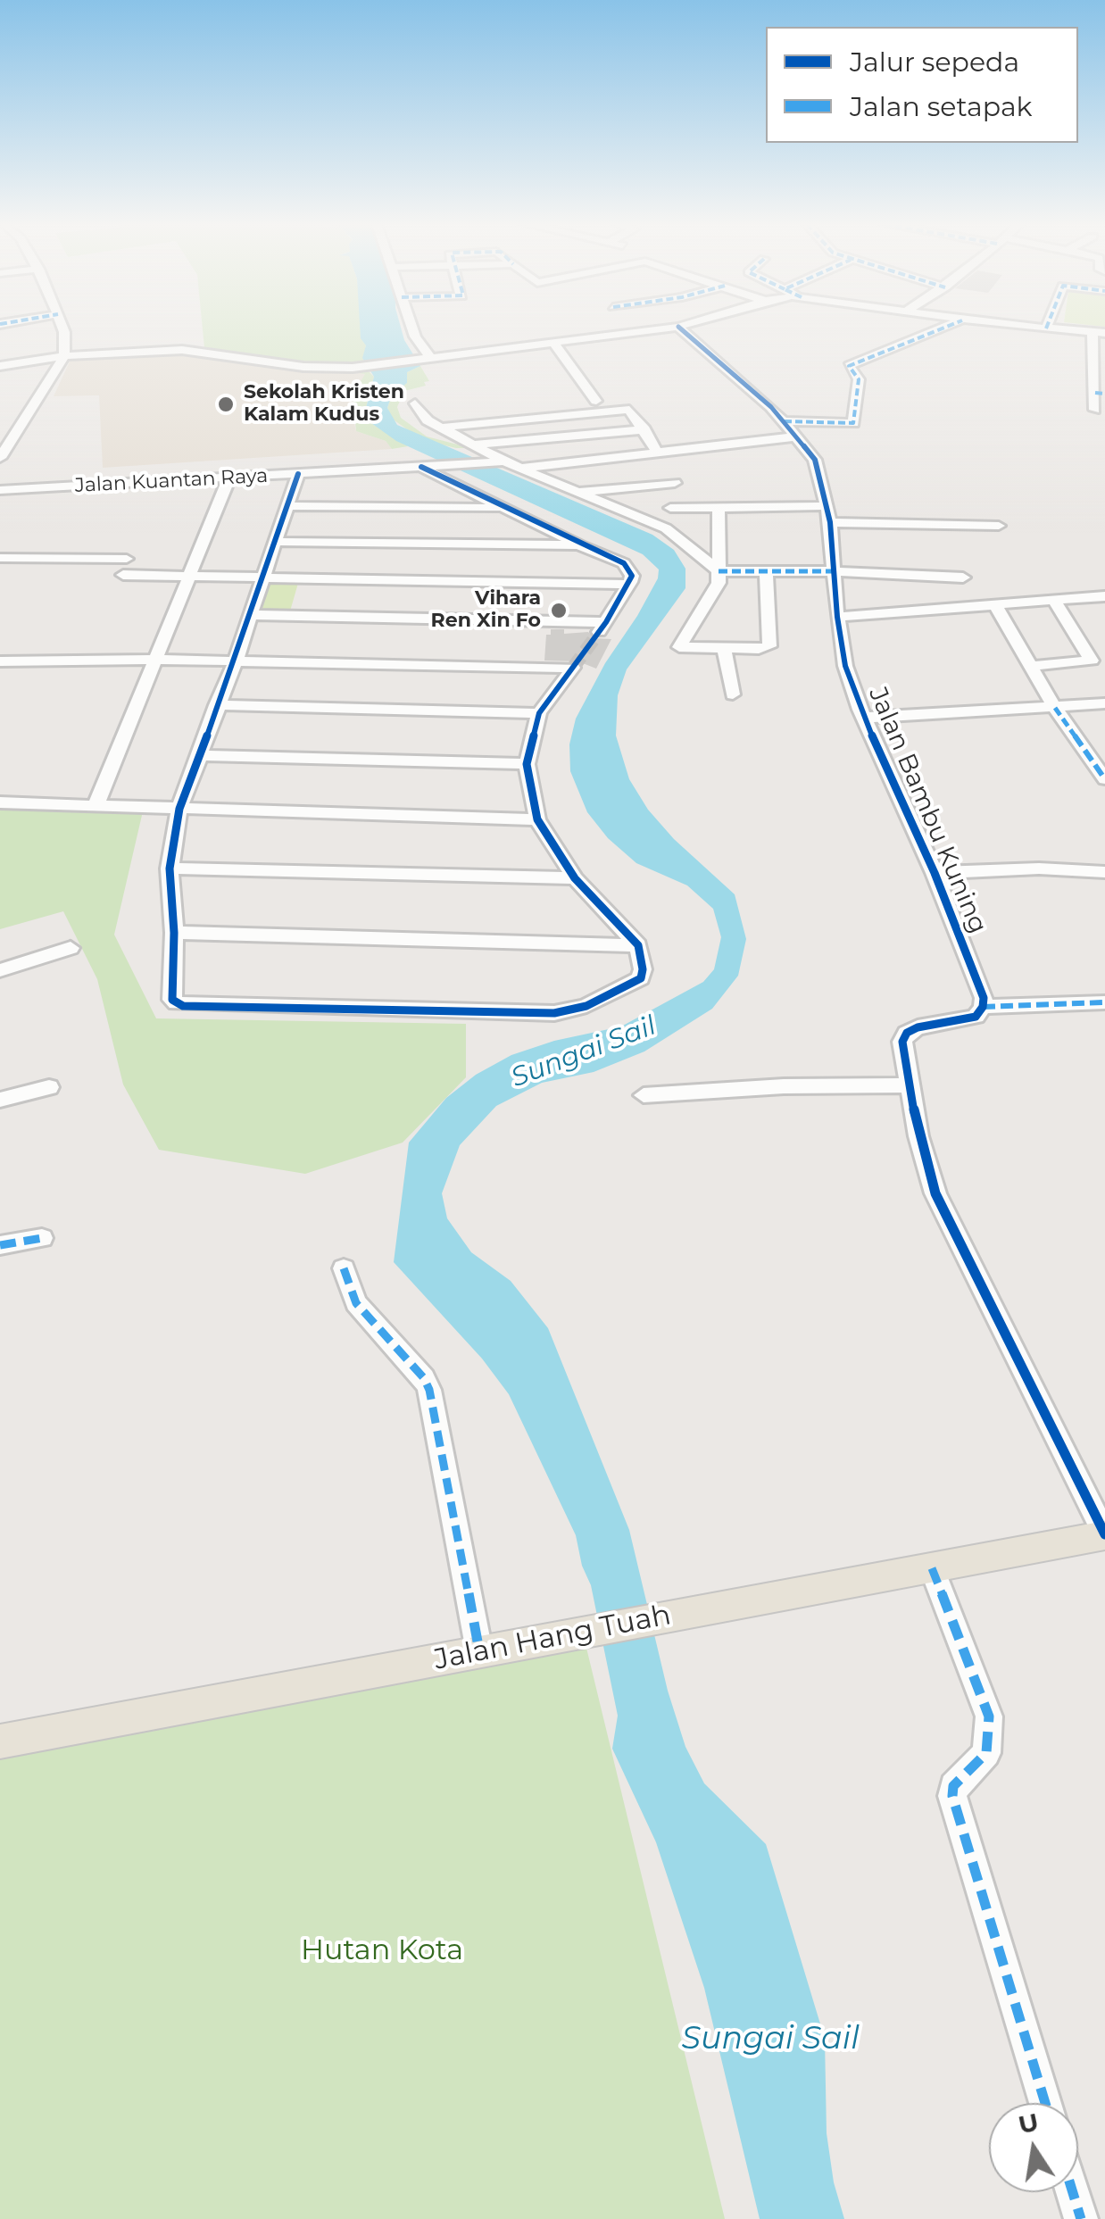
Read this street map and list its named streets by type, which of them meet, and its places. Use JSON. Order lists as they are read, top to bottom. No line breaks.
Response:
{"streets":{"main road":["Jalan Hang Tuah"],"street":["Jalan Kuantan Raya","Jalan Bambu Kuning"]},"water":["Sungai Sail"],"parks":["Hutan Kota"],"places":["Sekolah Kristen Kalam Kudus","Vihara Ren Xin Fo"],"legend":["Jalur sepeda","Jalan setapak"],"north":"top"}
